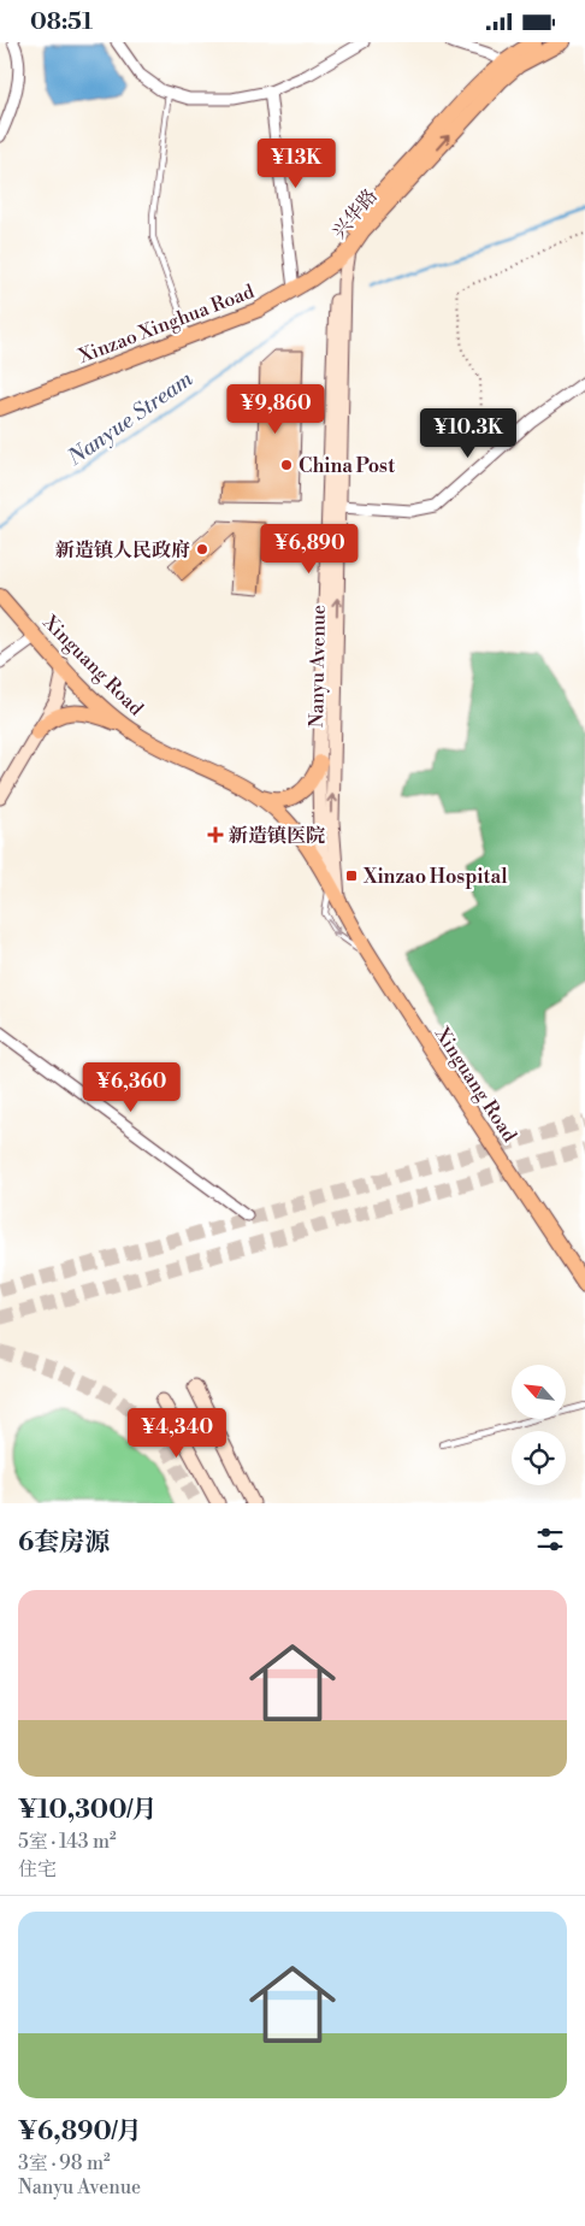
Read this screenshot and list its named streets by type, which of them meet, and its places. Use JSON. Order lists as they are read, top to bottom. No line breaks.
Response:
{"streets":{"main road":["兴华路","Xinzao Xinghua Road","Xinguang Road","Nanyu Avenue"]},"crossings":[["兴华路","Xinzao Xinghua Road"],["兴华路","Nanyu Avenue"],["Xinzao Xinghua Road","Nanyu Avenue"],["Xinguang Road","Nanyu Avenue"]],"water":["Nanyue Stream"],"places":{"other":["China Post","新造镇人民政府"],"health":["新造镇医院"],"transit":["Xinzao Hospital"]},"north":"top left","page":{"status":"08:51","price":["¥13K","¥9,860","¥10.3K","¥6,890","¥6,360","¥4,340"],"heading":"6套房源","list":[{"name":"¥10,300/月","note":"5室 · 143 m² · 住宅"},{"name":"¥6,890/月","note":"3室 · 98 m² · Nanyu Avenue"}]}}
